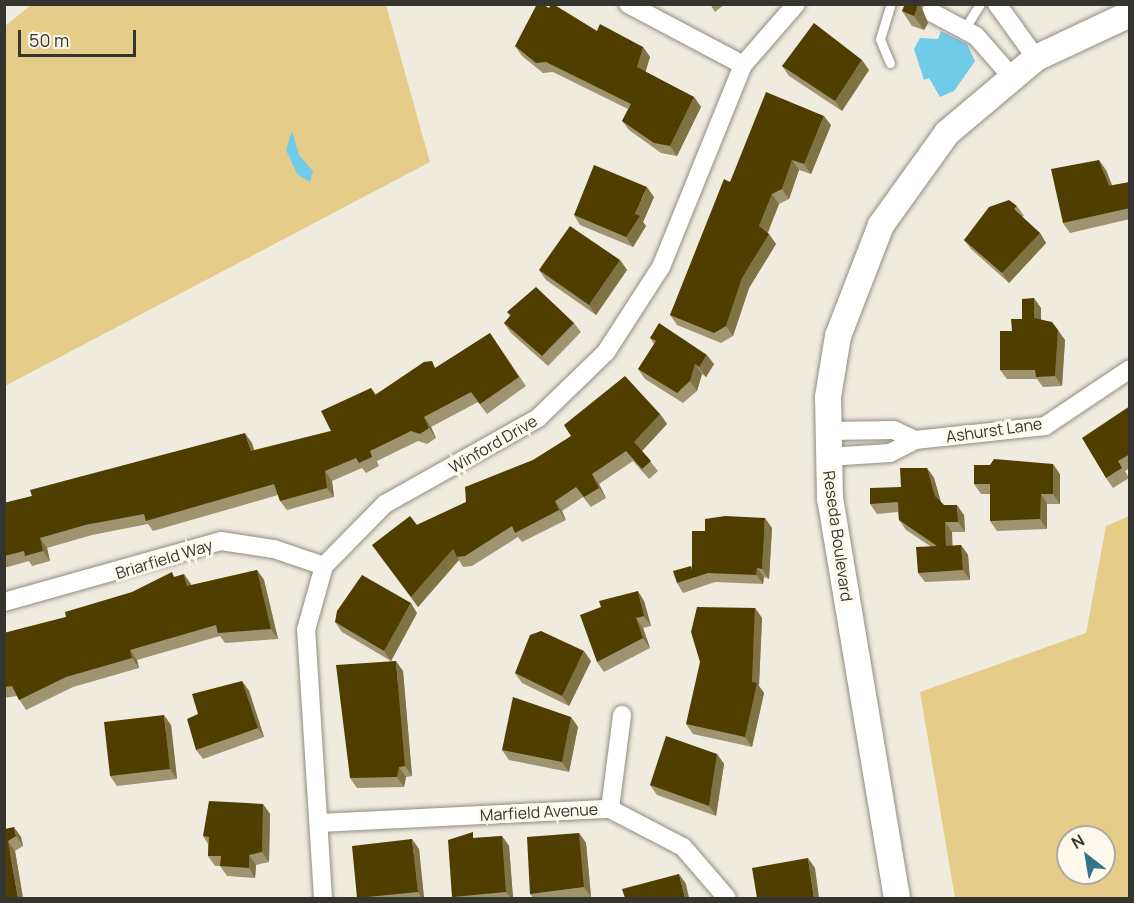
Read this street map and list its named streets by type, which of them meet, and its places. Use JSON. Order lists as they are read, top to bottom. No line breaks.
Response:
{"streets":{"main road":["Reseda Boulevard"],"street":["Ashurst Lane","Winford Drive","Briarfield Way","Marfield Avenue"]},"crossings":[["Ashurst Lane","Reseda Boulevard"],["Winford Drive","Briarfield Way"],["Winford Drive","Marfield Avenue"]],"scale_bar":"50 m","north":"top left"}
